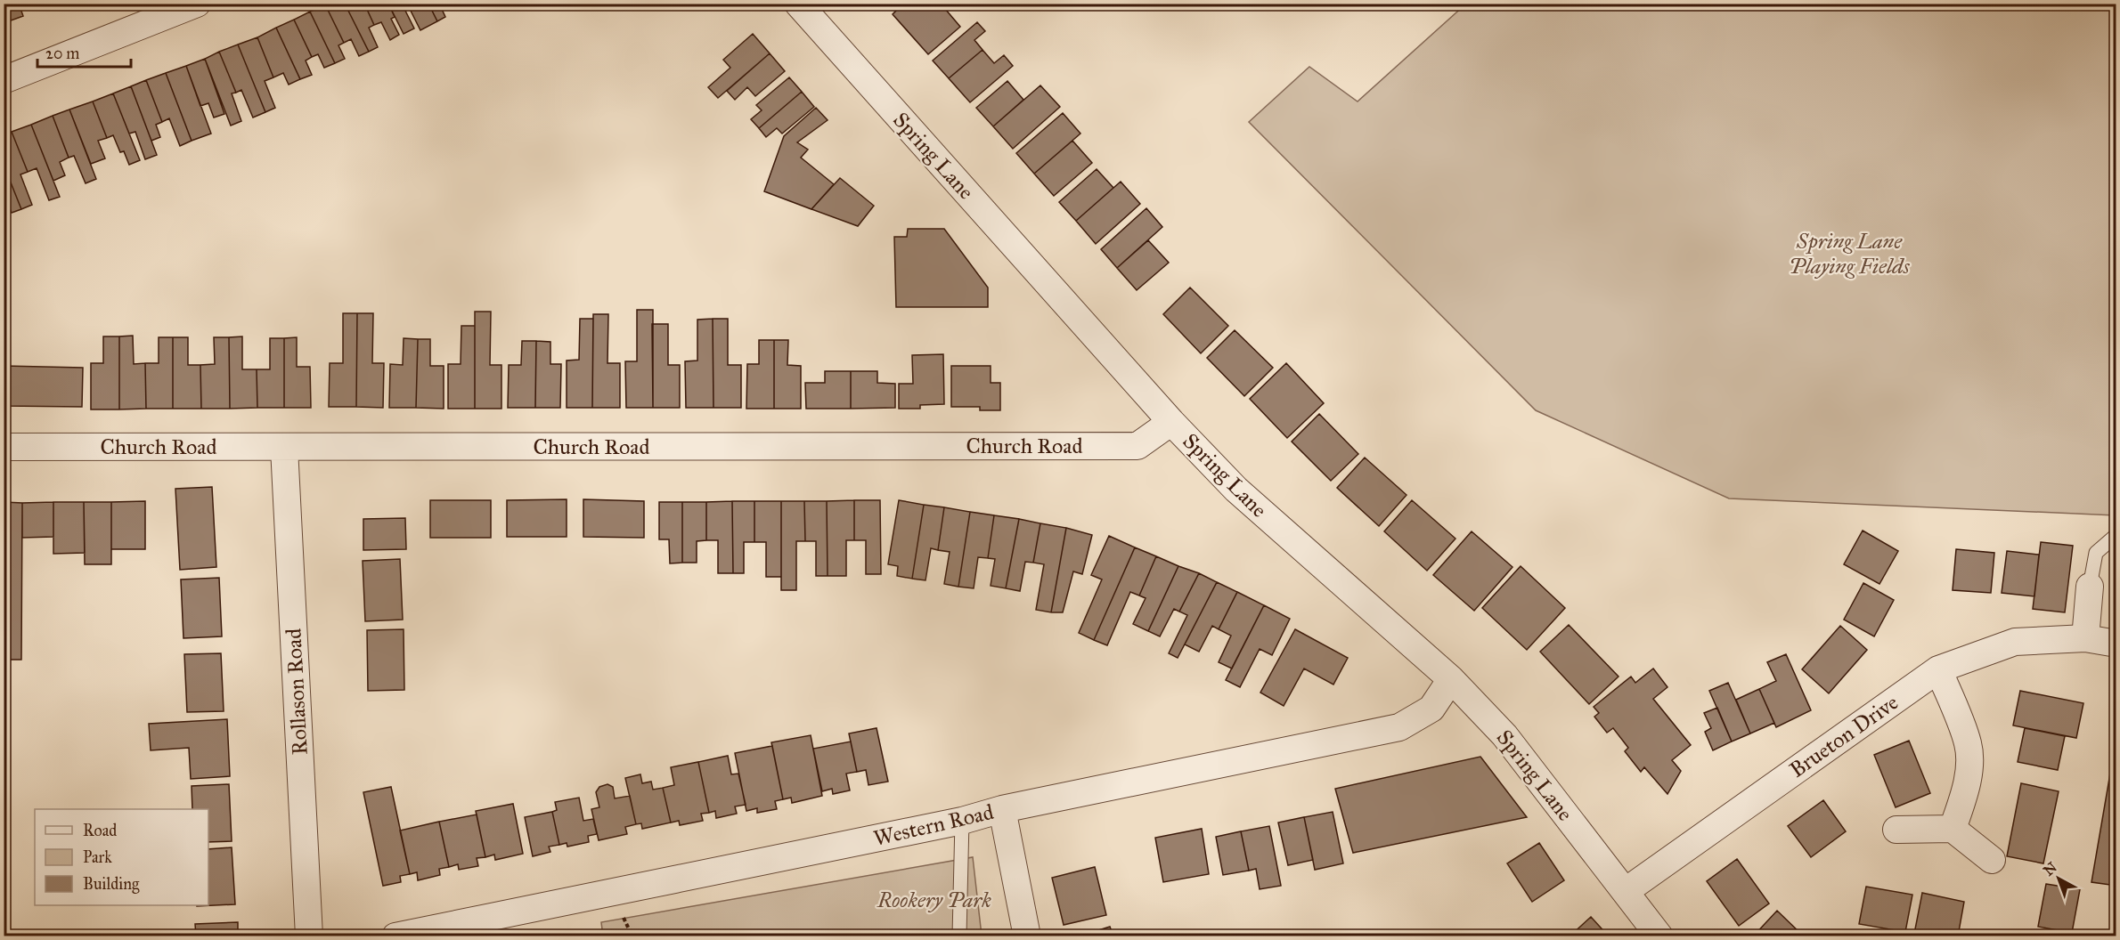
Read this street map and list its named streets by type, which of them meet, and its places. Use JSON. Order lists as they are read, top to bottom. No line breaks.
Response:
{"streets":{"street":["Spring Lane","Church Road","Rollason Road","Brueton Drive","Western Road"]},"crossings":[["Spring Lane","Church Road"],["Spring Lane","Brueton Drive"],["Spring Lane","Western Road"],["Church Road","Rollason Road"]],"parks":["Spring Lane Playing Fields","Rookery Park"],"legend":["Road","Park","Building"],"scale_bar":"20 m","north":"top left"}
